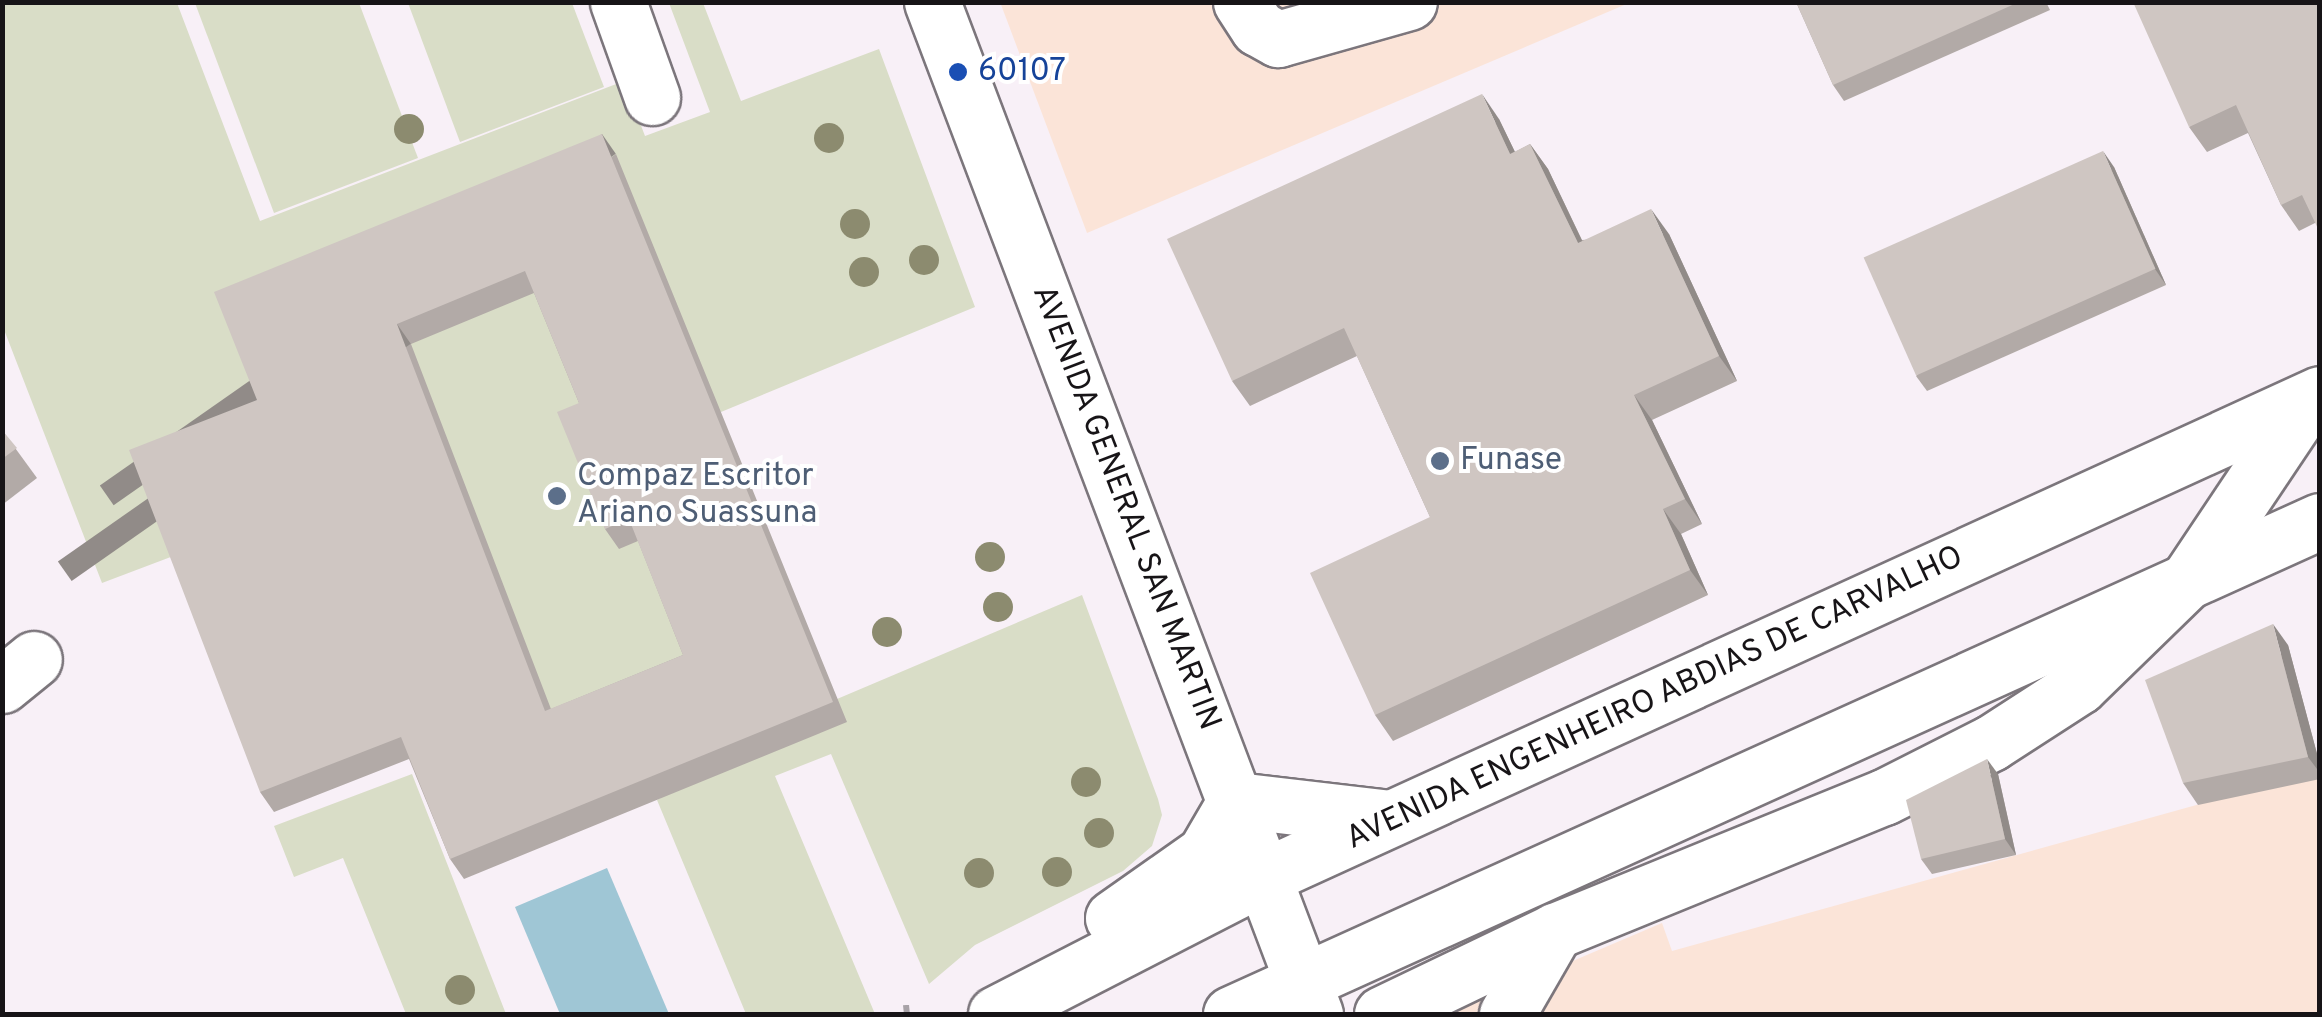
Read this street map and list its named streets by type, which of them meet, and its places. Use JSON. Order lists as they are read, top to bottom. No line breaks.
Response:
{"streets":{"main road":["AVENIDA GENERAL SAN MARTIN","AVENIDA ENGENHEIRO ABDIAS DE CARVALHO"]},"crossings":[["AVENIDA GENERAL SAN MARTIN","AVENIDA ENGENHEIRO ABDIAS DE CARVALHO"]],"places":["60107","Funase","Compaz Escritor Ariano Suassuna"]}
